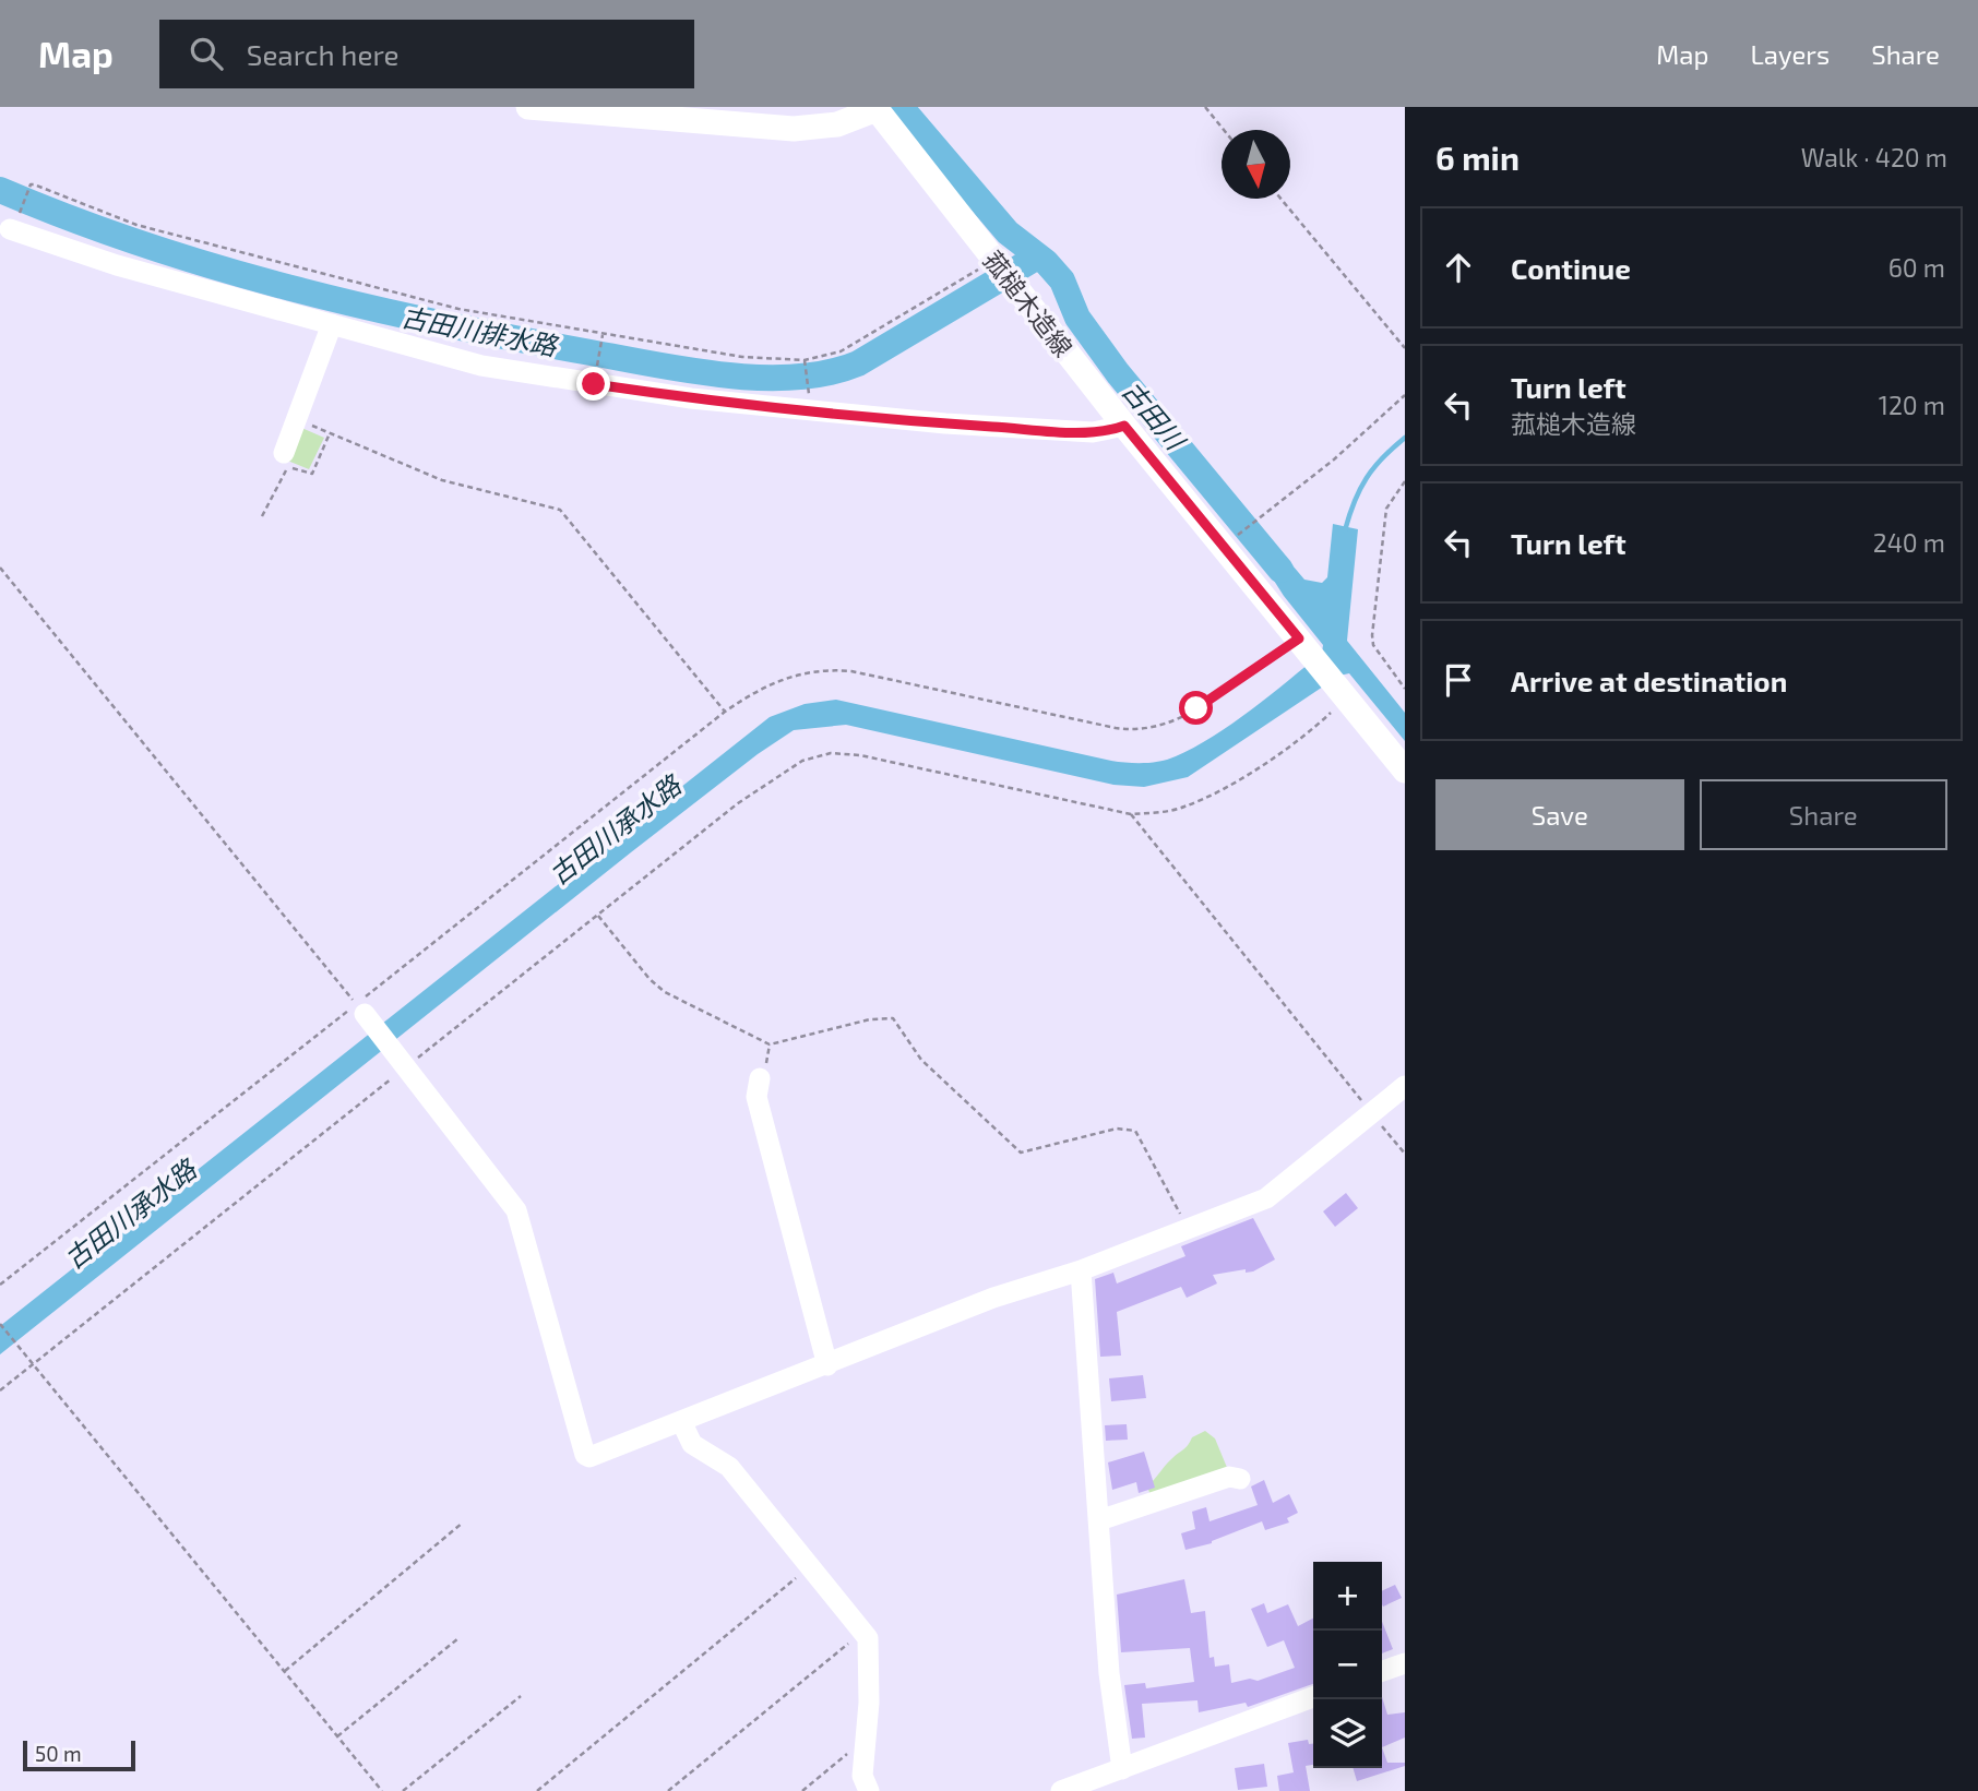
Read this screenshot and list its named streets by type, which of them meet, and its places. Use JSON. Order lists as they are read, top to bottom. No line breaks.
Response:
{"streets":{"main road":["菰槌木造線"]},"water":["古田川排水路","古田川","古田川承水路"],"scale_bar":"50 m","north":"bottom","page":{"header":"Map","search":"Search here","nav":["Map","Layers","Share"],"heading":["6 min","Walk · 420 m"],"list":[["Continue","60 m"],["Turn left","菰槌木造線","120 m"],["Turn left","240 m"],"Arrive at destination"],"buttons":["Save","Share"],"map_buttons":["+","−"],"scale":"50 m"}}
